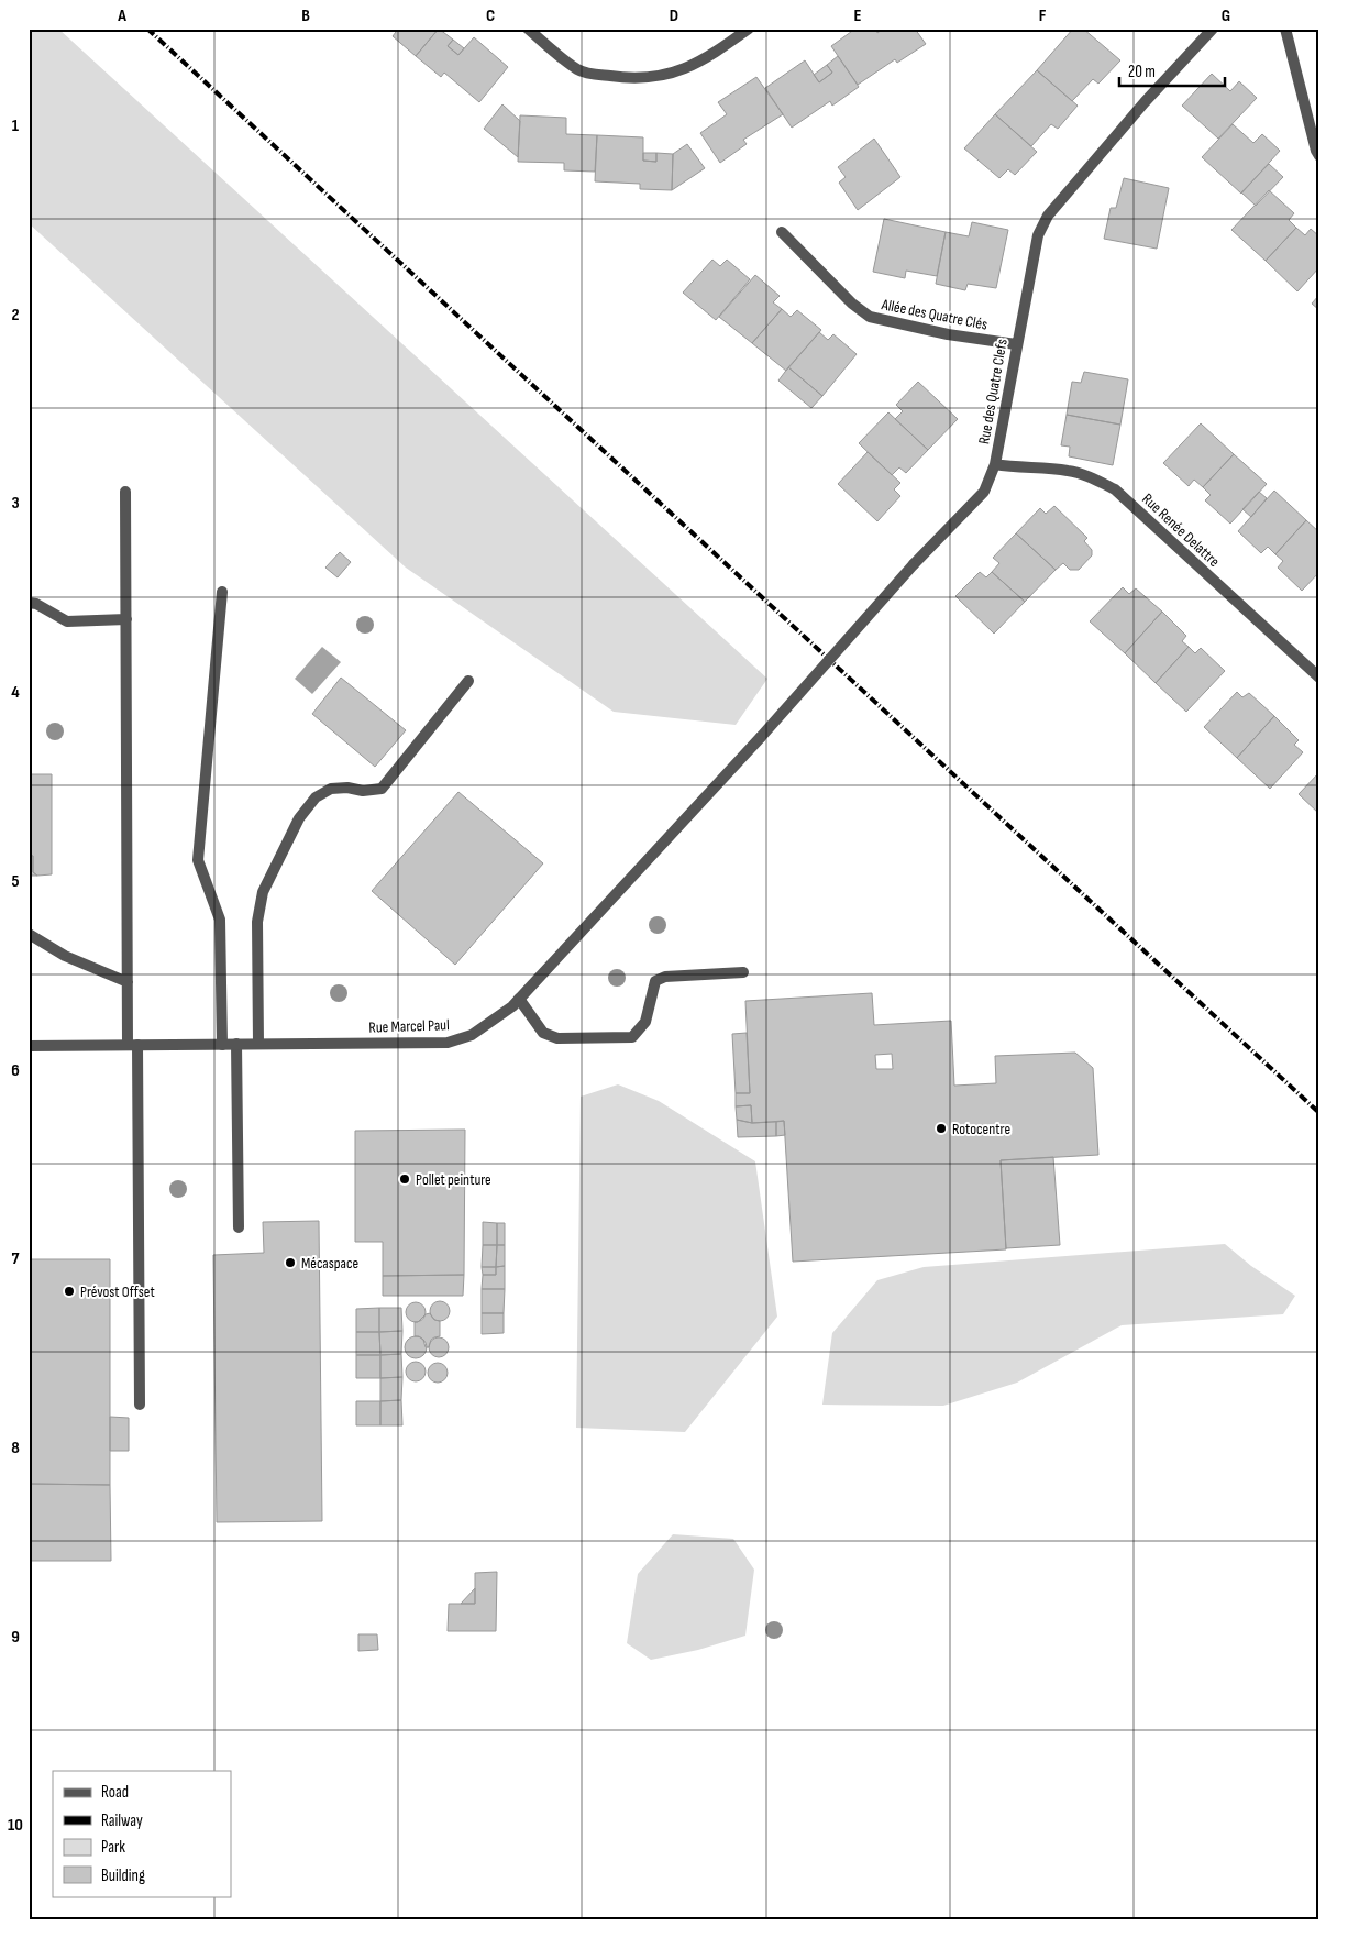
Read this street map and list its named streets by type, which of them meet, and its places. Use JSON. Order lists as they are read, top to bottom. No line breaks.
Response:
{"streets":{"street":["Allée des Quatre Clés","Rue des Quatre Clefs","Rue Renée Delattre","Rue Marcel Paul"]},"crossings":[["Allée des Quatre Clés","Rue des Quatre Clefs"],["Rue des Quatre Clefs","Rue Renée Delattre"],["Rue des Quatre Clefs","Rue Marcel Paul"]],"places":["Rotocentre","Pollet peinture","Mécaspace","Prévost Offset"],"legend":["Road","Railway","Park","Building"],"scale_bar":"20 m","grid":{"columns":["A","B","C","D","E","F","G"],"rows":["1","2","3","4","5","6","7","8","9","10"]}}
